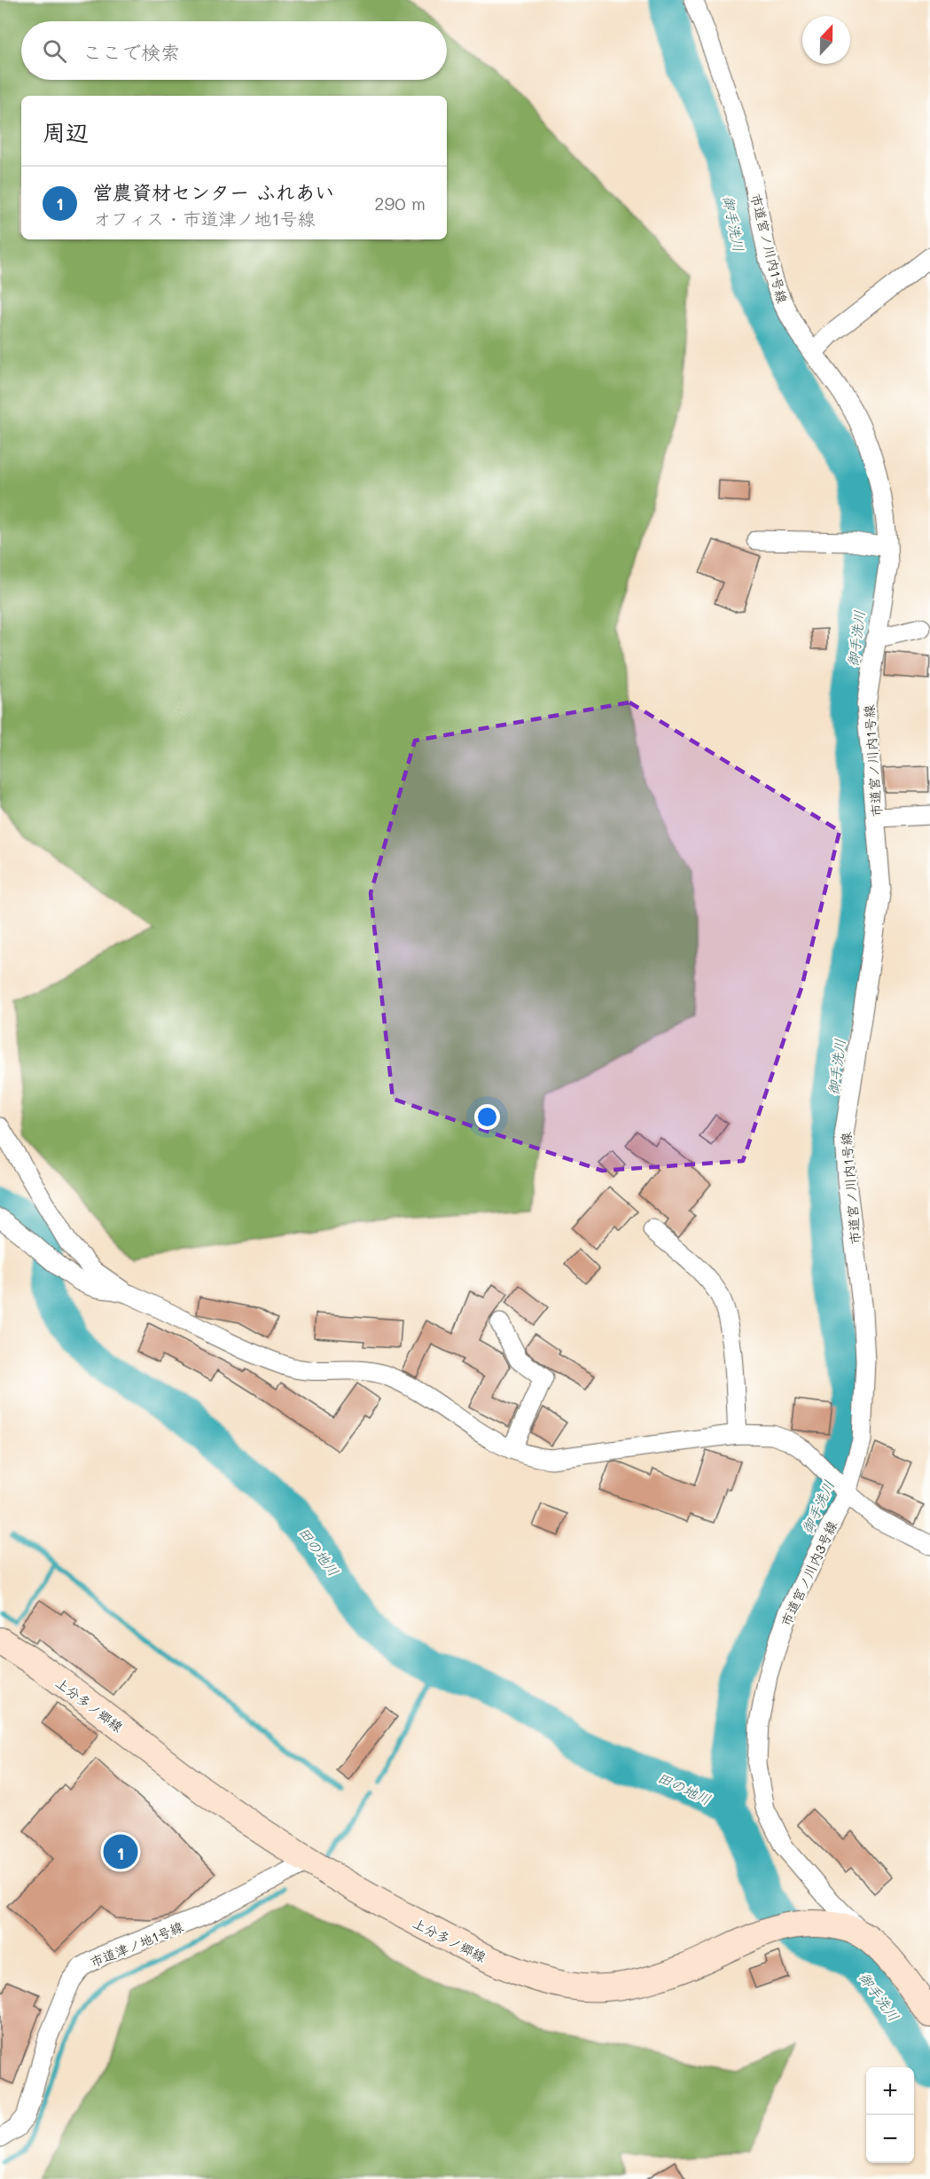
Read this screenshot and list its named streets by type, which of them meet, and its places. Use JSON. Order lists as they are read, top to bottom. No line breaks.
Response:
{"streets":{"main road":["上分多ノ郷線"],"street":["市道宮ノ川内1号線","市道宮ノ川内3号線","市道津ノ地1号線"]},"crossings":[["市道宮ノ川内1号線","市道宮ノ川内3号線"],["市道宮ノ川内3号線","上分多ノ郷線"],["上分多ノ郷線","市道津ノ地1号線"]],"water":["御手洗川","田の地川"],"north":"top","page":{"search":"ここで検索","heading":"周辺","list":[{"mark":"1","name":"営農資材センター ふれあい","note":"オフィス · 市道津ノ地1号線","value":"290 m"}],"pins":"1","map_buttons":["+","−"]}}
